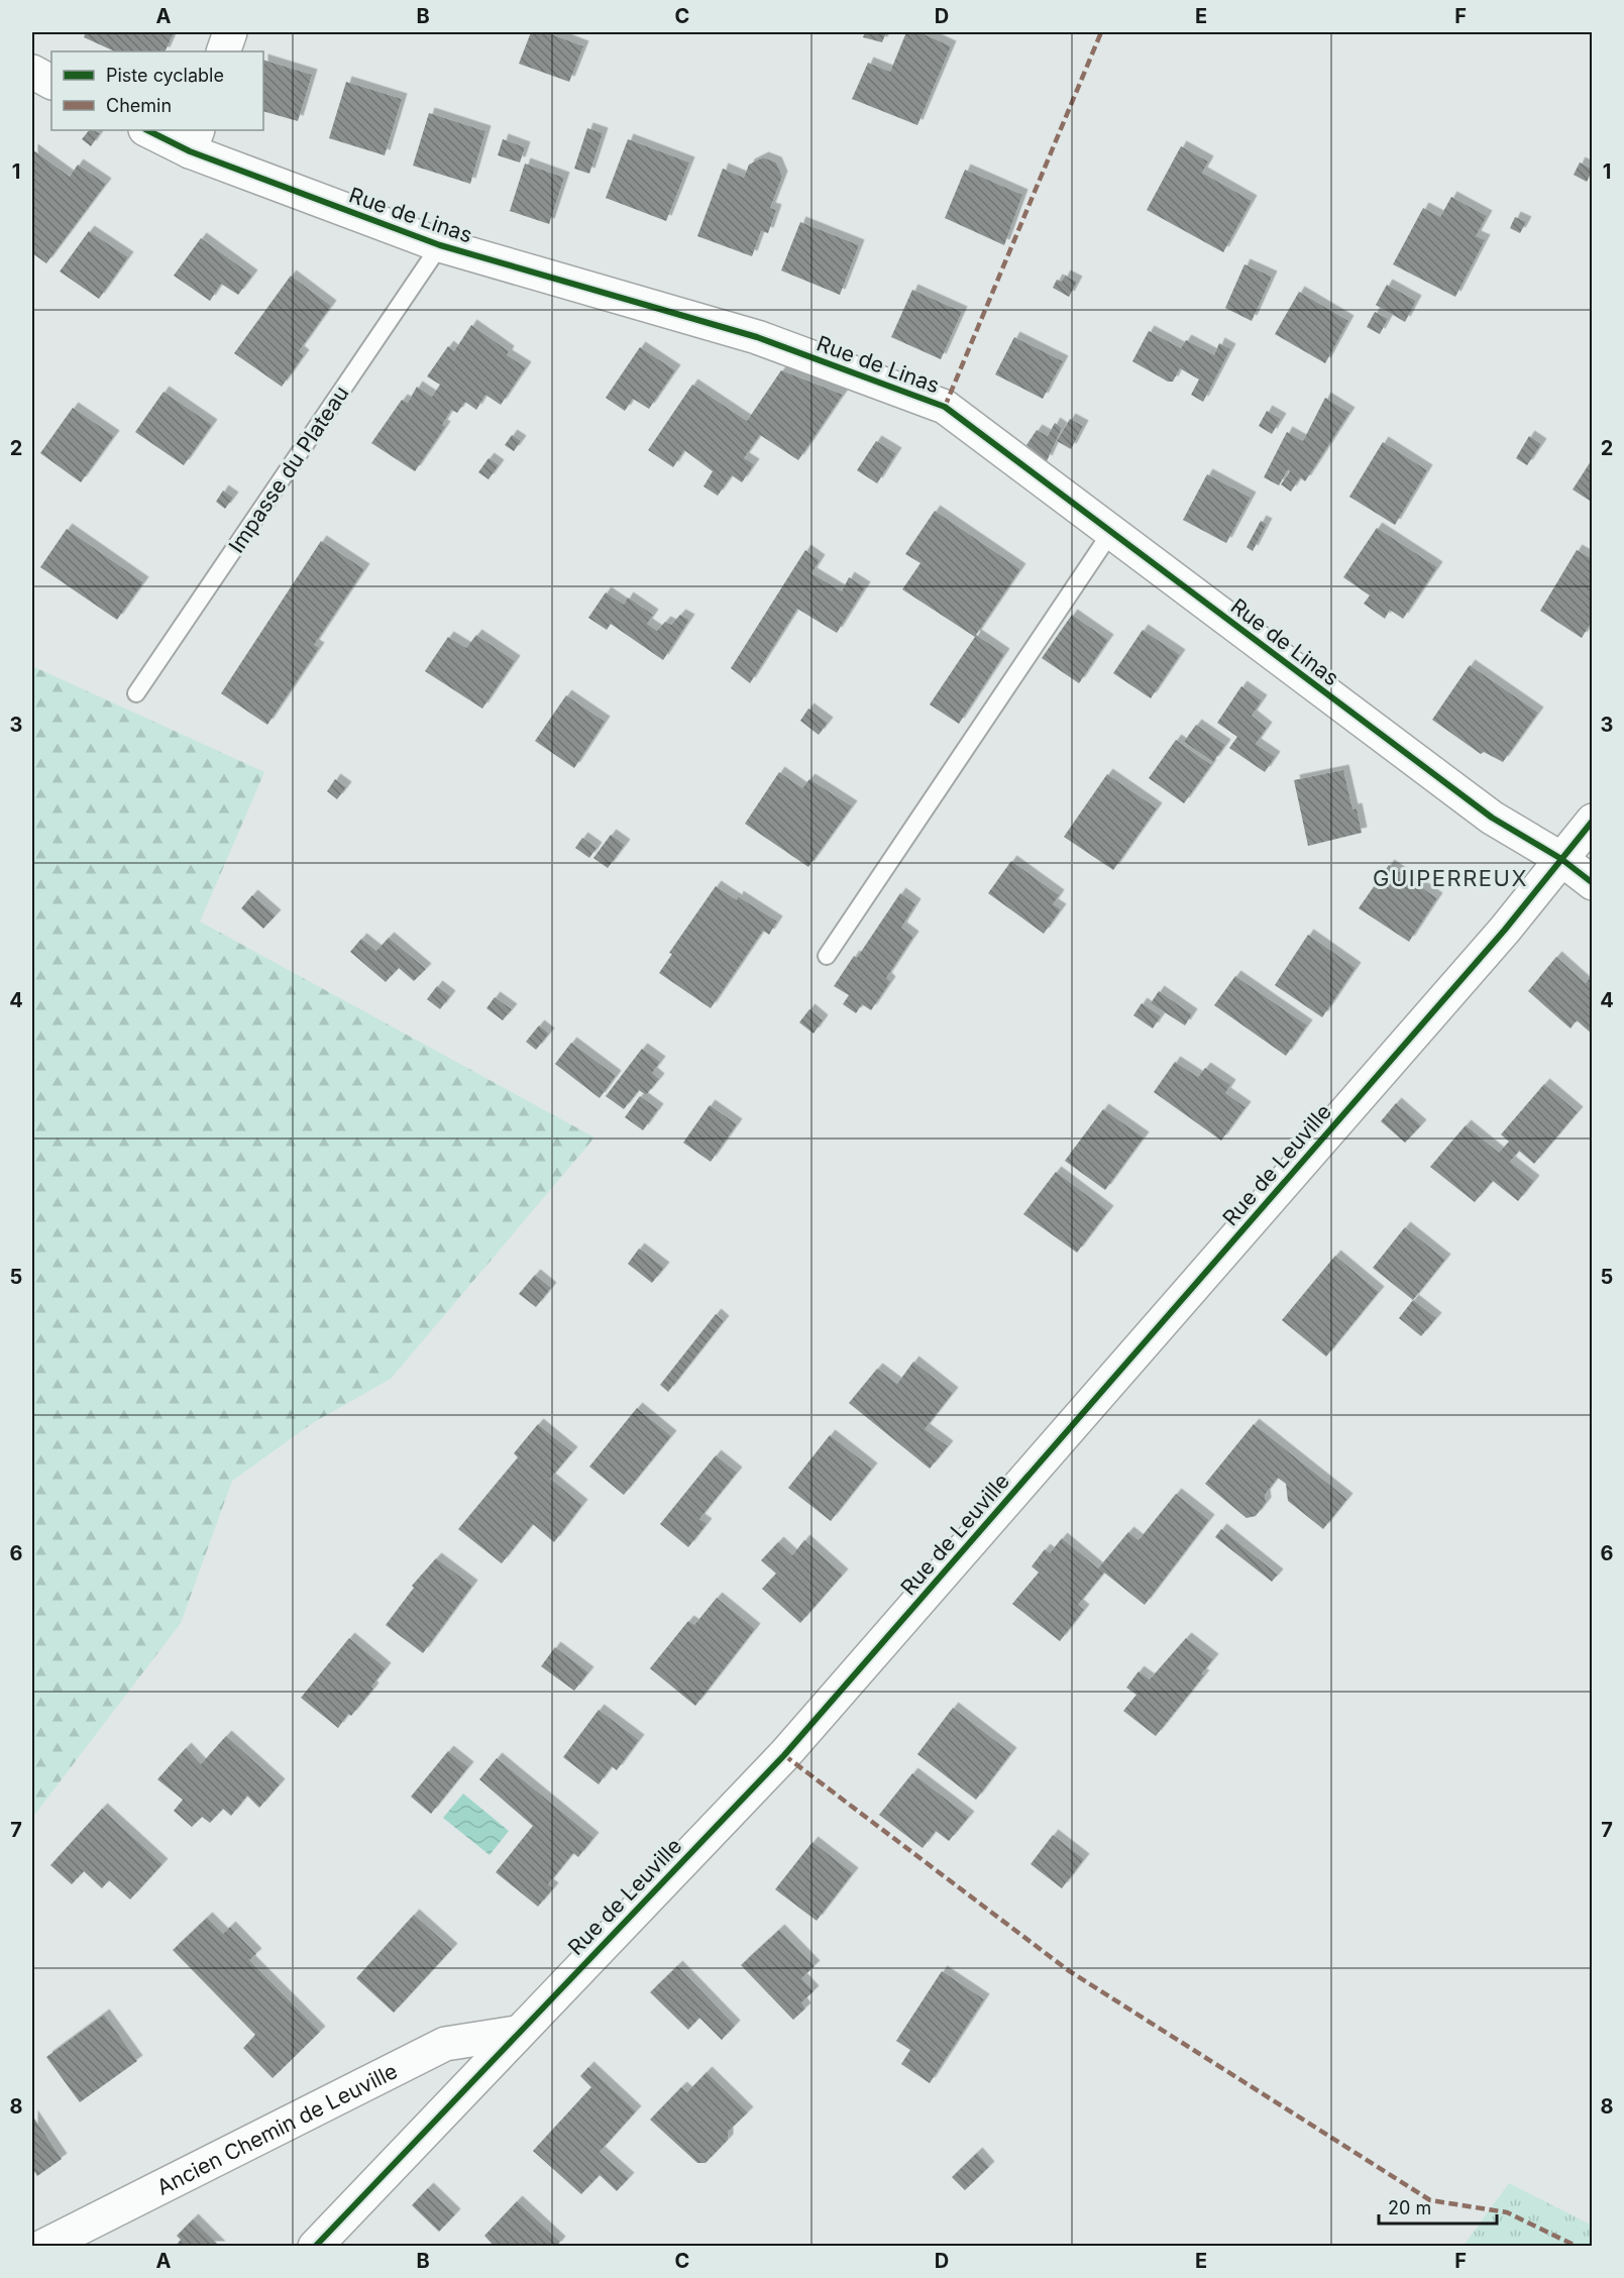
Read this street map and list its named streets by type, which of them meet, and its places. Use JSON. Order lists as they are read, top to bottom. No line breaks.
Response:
{"streets":{"street":["Rue de Linas","Rue de Leuville","Ancien Chemin de Leuville"],"lane":["Impasse du Plateau"]},"crossings":[["Rue de Linas","Impasse du Plateau"],["Rue de Linas","Rue de Leuville"],["Rue de Leuville","Ancien Chemin de Leuville"]],"districts":["GUIPERREUX"],"legend":["Piste cyclable","Chemin"],"scale_bar":"20 m","grid":{"columns":["A","B","C","D","E","F"],"rows":["1","2","3","4","5","6","7","8"]}}
